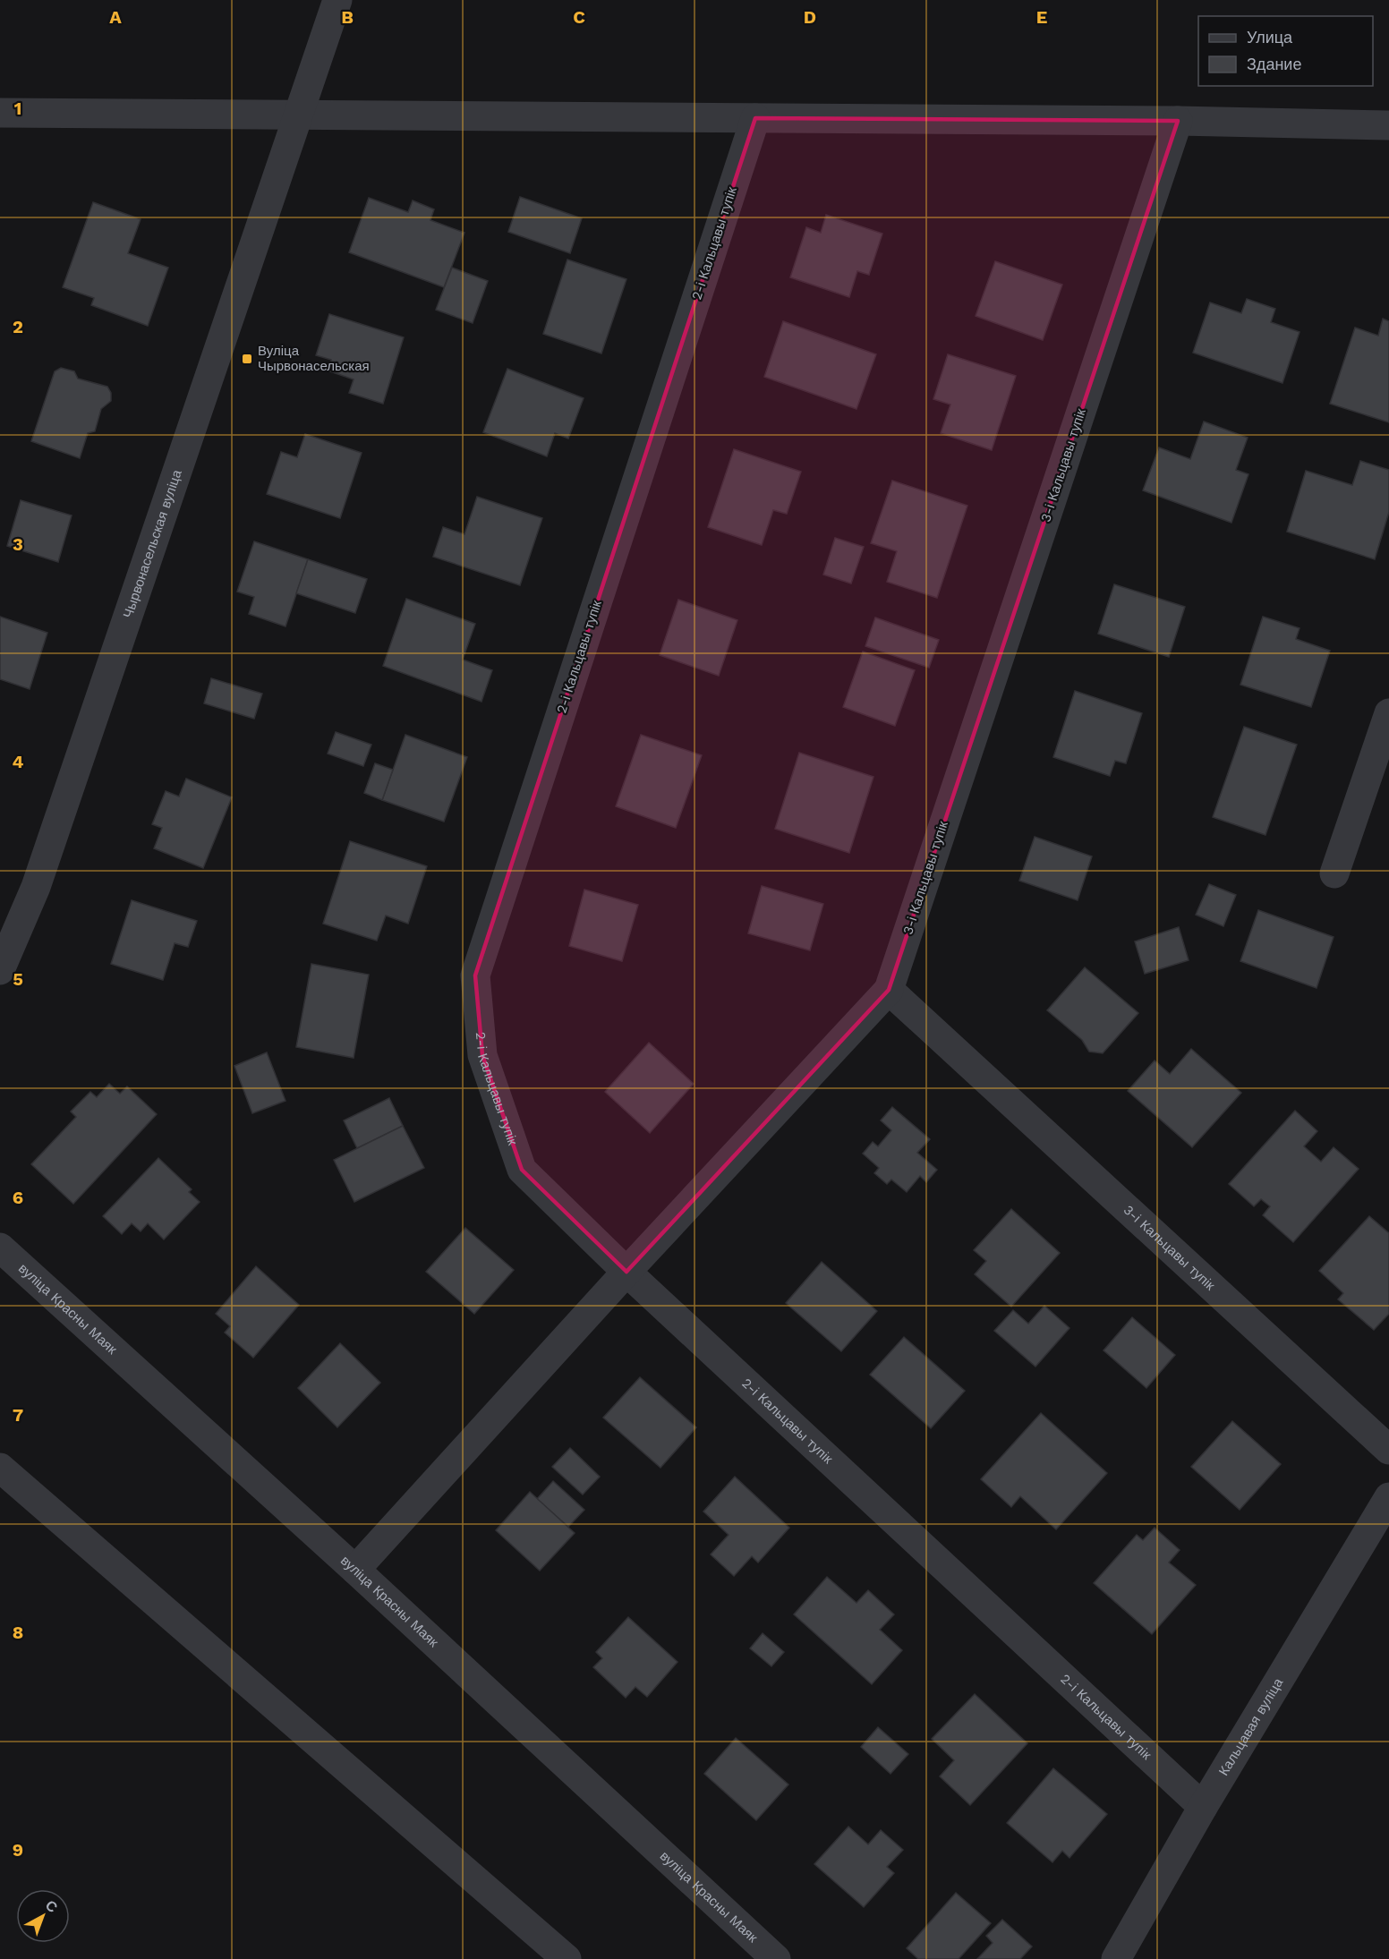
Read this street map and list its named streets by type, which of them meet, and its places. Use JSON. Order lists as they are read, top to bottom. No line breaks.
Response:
{"streets":{"street":["2-і Кальцавы тупік","3-і Кальцавы тупік","Чырвонасельская вуліца","вуліца Красны Маяк","Кальцавая вуліца"]},"crossings":[["2-і Кальцавы тупік","Кальцавая вуліца"]],"places":{"transit":["Вуліца Чырвонасельская"]},"legend":["Улица","Здание"],"north":"top right","grid":{"columns":["A","B","C","D","E"],"rows":["1","2","3","4","5","6","7","8","9"]}}
